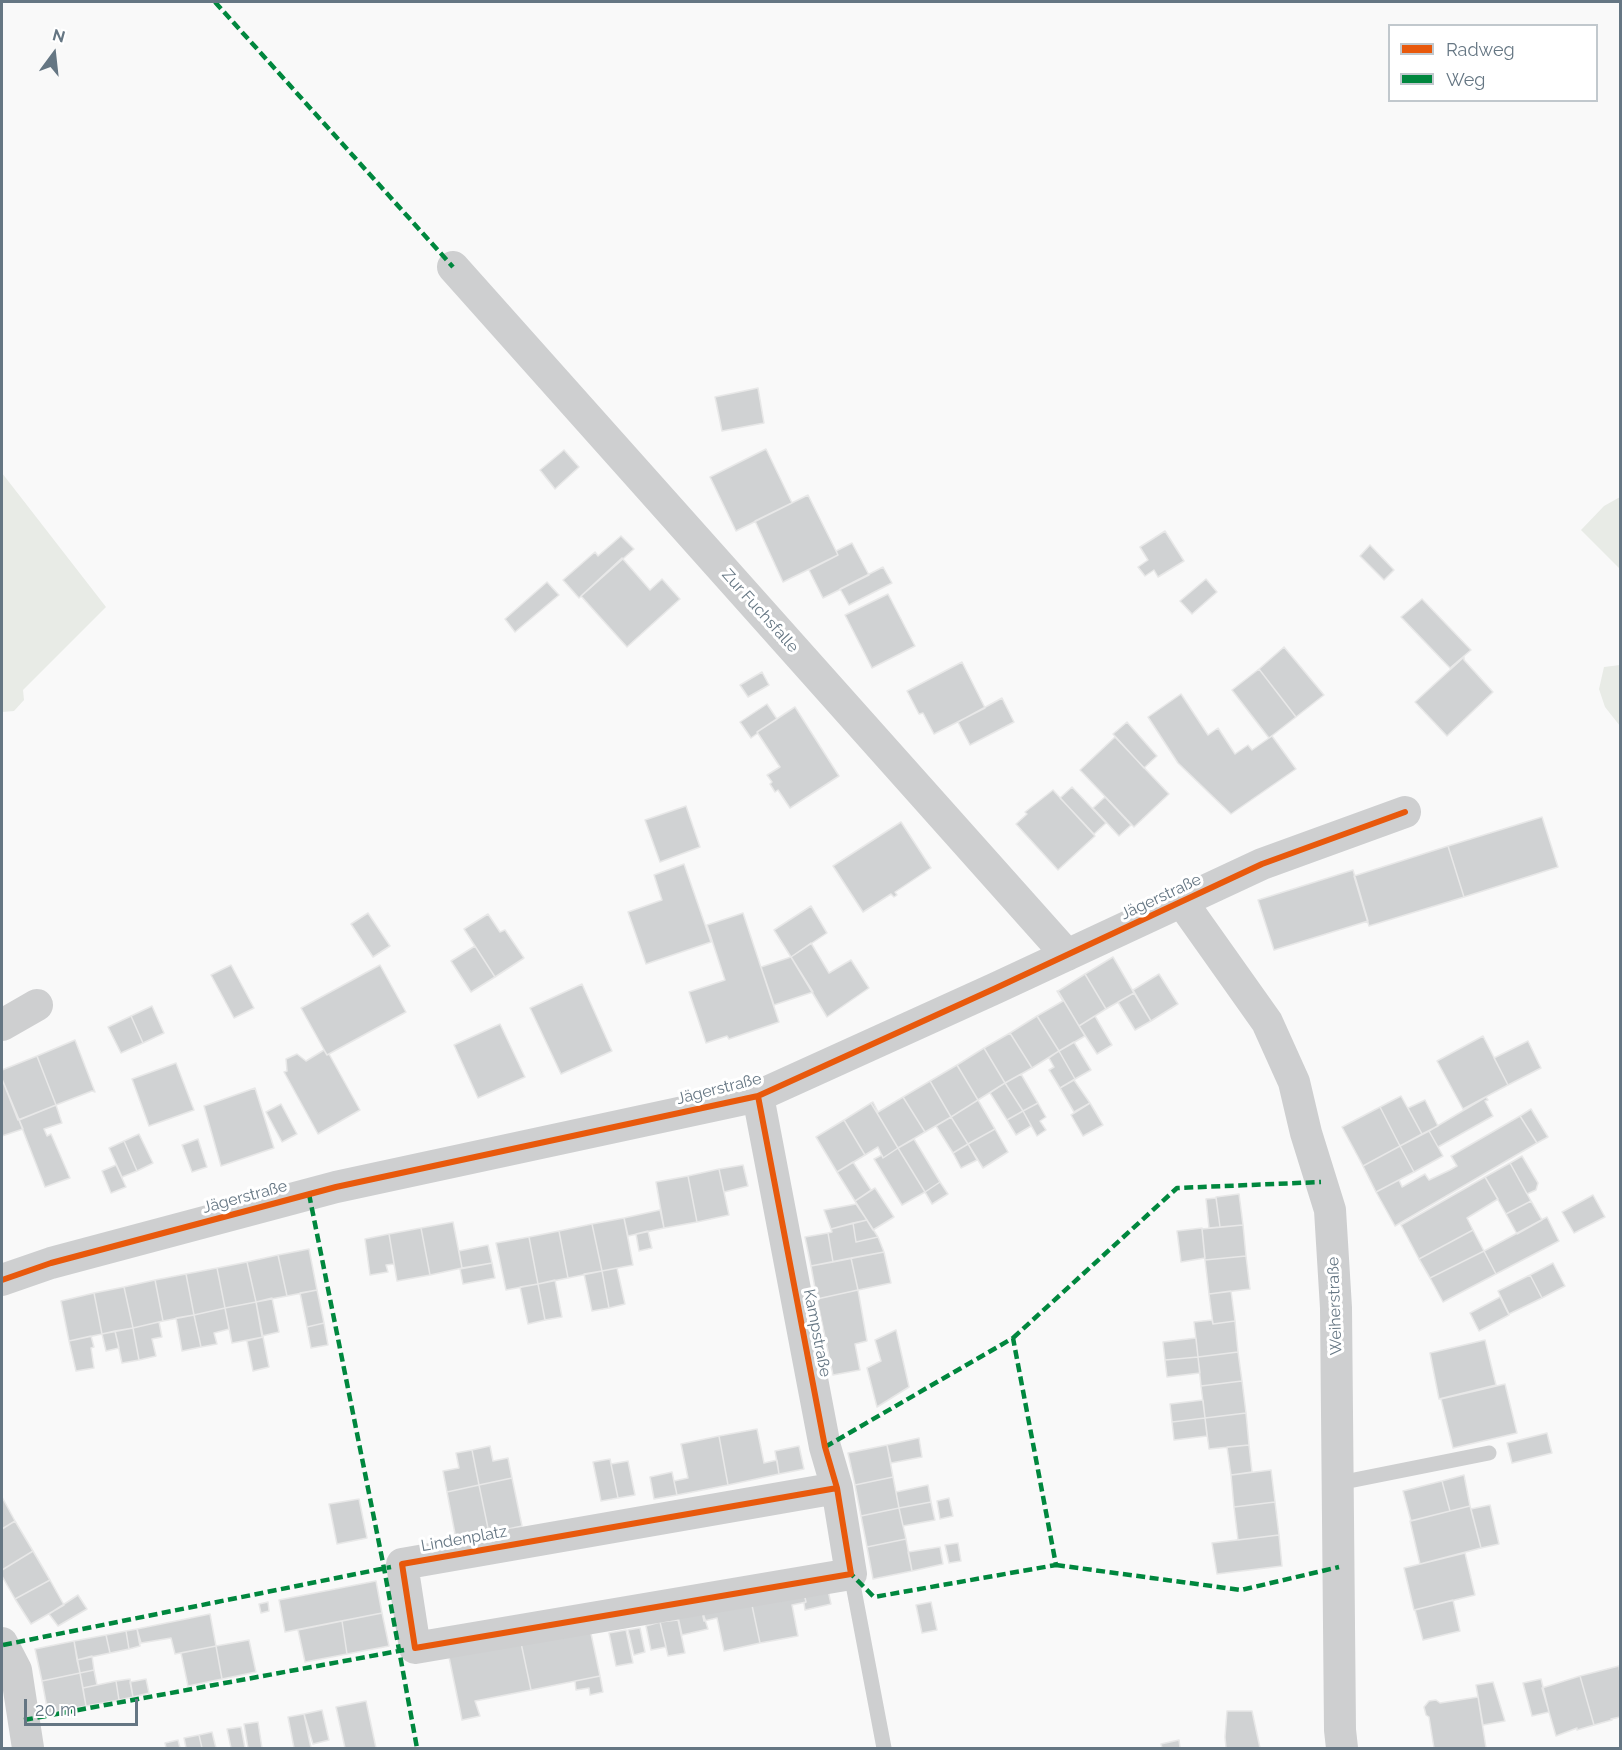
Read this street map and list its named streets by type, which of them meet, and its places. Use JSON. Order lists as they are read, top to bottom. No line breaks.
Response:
{"streets":{"street":["Zur Fuchsfalle","Jägerstraße","Weiherstraße","Kampstraße","Lindenplatz"]},"crossings":[["Zur Fuchsfalle","Jägerstraße"],["Jägerstraße","Weiherstraße"],["Jägerstraße","Kampstraße"],["Kampstraße","Lindenplatz"]],"legend":["Radweg","Weg"],"scale_bar":"20 m","north":"top"}
